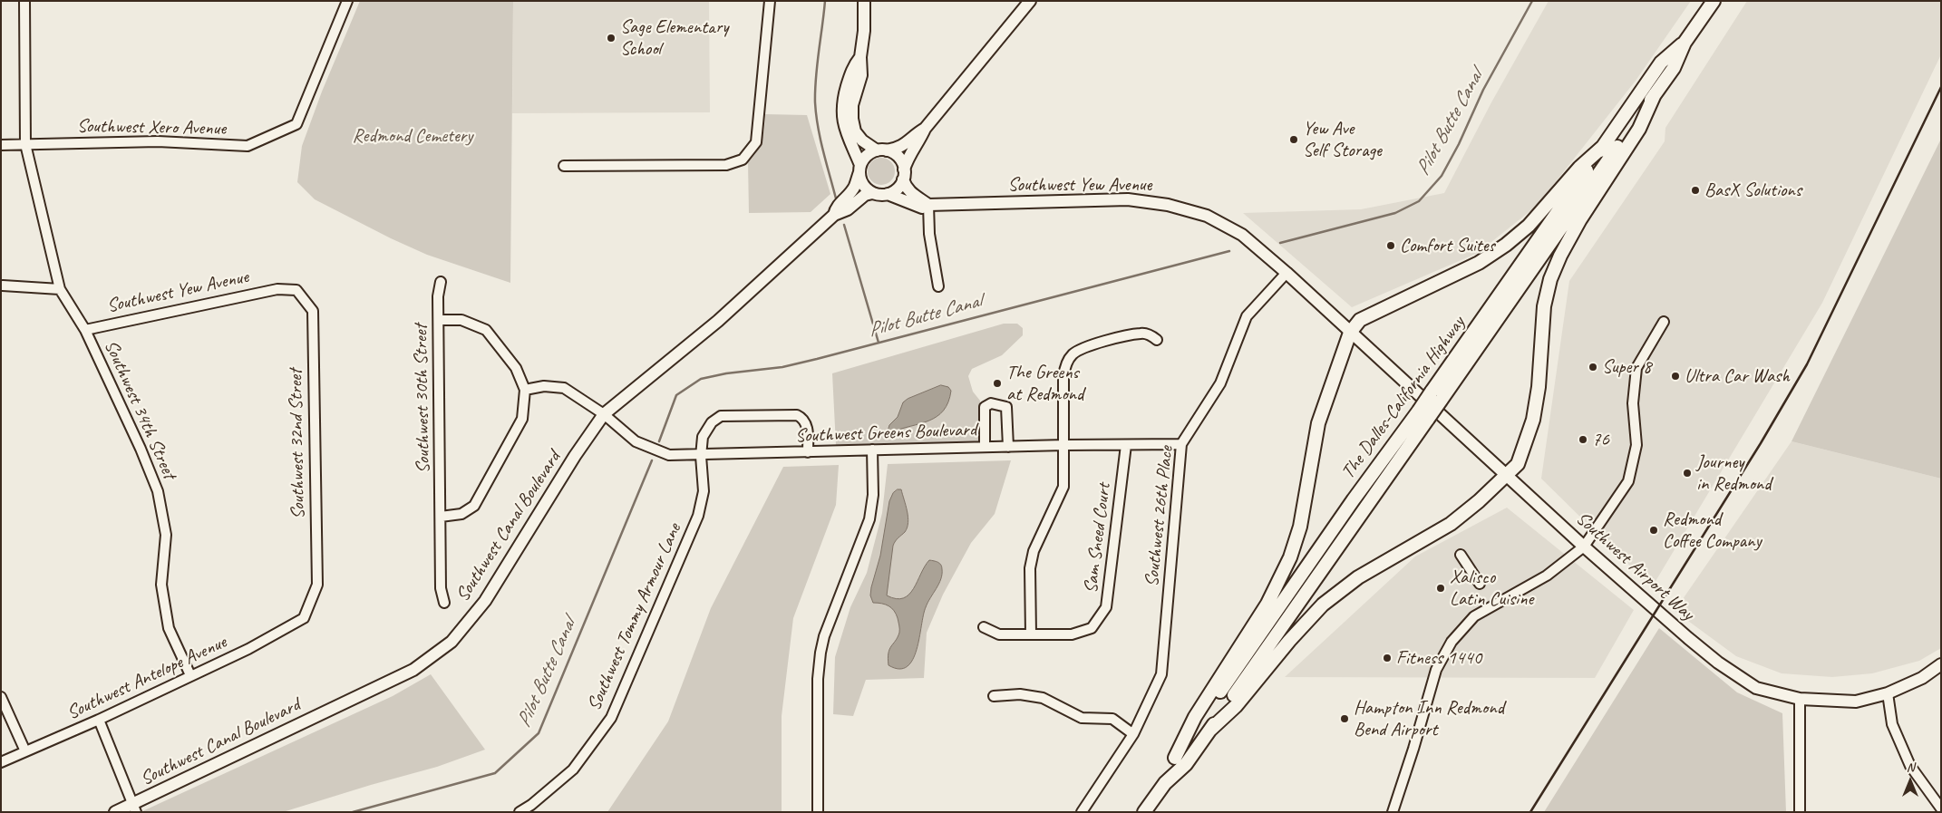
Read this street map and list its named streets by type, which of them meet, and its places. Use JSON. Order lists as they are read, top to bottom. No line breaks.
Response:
{"streets":{"highway":["The Dalles-California Highway"],"main road":["Southwest Yew Avenue","Southwest Canal Boulevard","Southwest Airport Way"],"street":["Southwest Xero Avenue","Southwest 30th Street","Southwest 34th Street","Southwest Greens Boulevard","Southwest 32nd Street","Southwest 26th Place","Sam Sneed Court","Southwest Tommy Armour Lane","Southwest Antelope Avenue"]},"crossings":[["Southwest Xero Avenue","Southwest 34th Street"],["Southwest Yew Avenue","Southwest 34th Street"],["Southwest Yew Avenue","Southwest 32nd Street"],["Southwest Yew Avenue","Southwest 26th Place"],["Southwest Yew Avenue","Southwest Canal Boulevard"],["Southwest Yew Avenue","Southwest Airport Way"],["Southwest 34th Street","Southwest Antelope Avenue"],["Southwest Greens Boulevard","Southwest 26th Place"],["Southwest Greens Boulevard","Southwest Canal Boulevard"],["Southwest Greens Boulevard","Sam Sneed Court"],["Southwest Greens Boulevard","Southwest Tommy Armour Lane"],["Southwest 32nd Street","Southwest Antelope Avenue"]],"water":["Pilot Butte Canal"],"parks":["Redmond Cemetery"],"places":["Sage Elementary School","Yew Ave Self Storage","BasX Solutions","Comfort Suites","Super 8","Ultra Car Wash","The Greens at Redmond","76","Journey in Redmond","Redmond Coffee Company","Xalisco Latin Cuisine","Fitness 1440","Hampton Inn Redmond Bend Airport"],"north":"top"}
